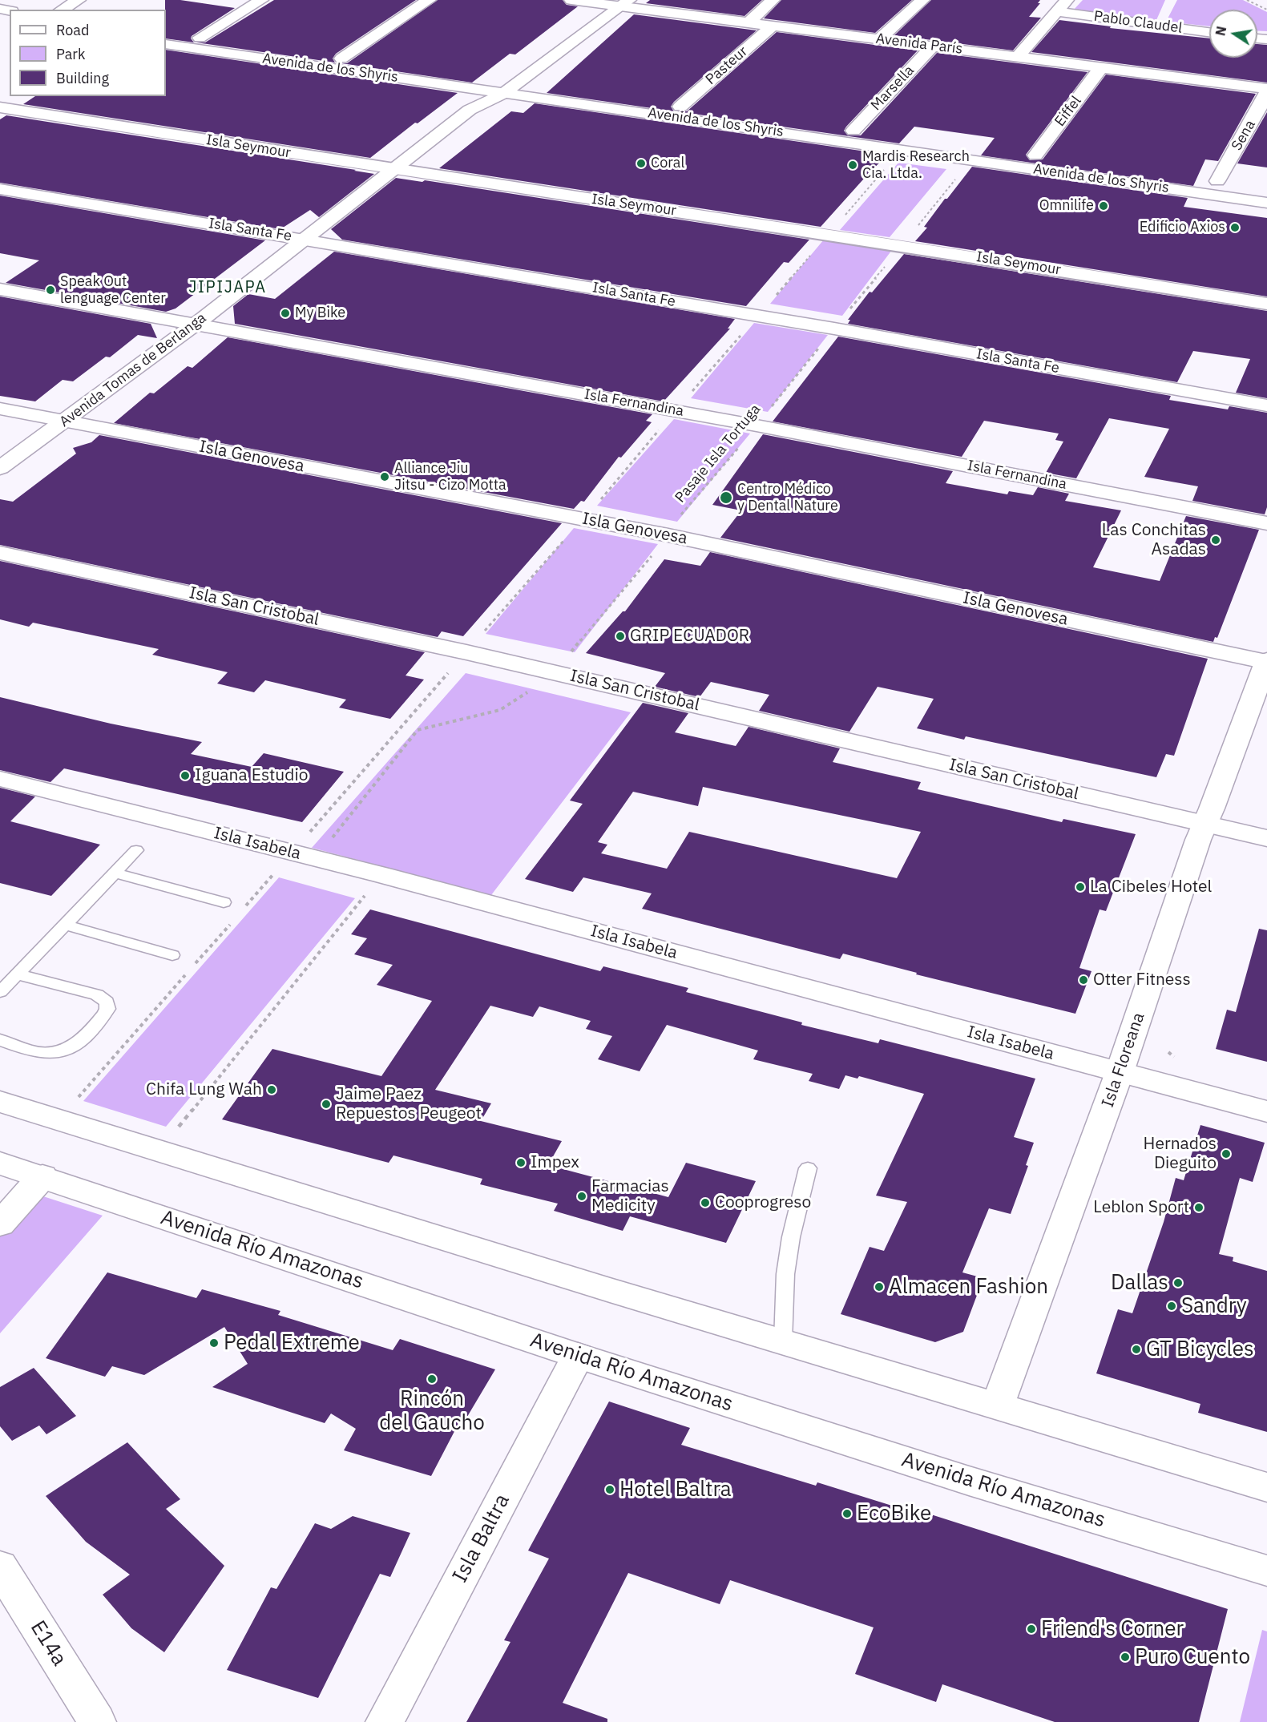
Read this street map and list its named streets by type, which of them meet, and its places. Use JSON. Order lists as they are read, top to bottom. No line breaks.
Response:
{"streets":{"street":["Pablo Claudel","Avenida París","Pasteur","Avenida de los Shyris","Marsella","Eiffel","Sena","Isla Seymour","Isla Santa Fe","Avenida Tomas de Berlanga","Isla Fernandina","Isla Genovesa","Isla San Cristobal","Isla Isabela","Isla Floreana","Avenida Río Amazonas","Isla Baltra","E14a"],"path":["Pasaje Isla Tortuga"]},"crossings":[["Avenida París","Pasteur"],["Avenida París","Marsella"],["Avenida París","Eiffel"],["Avenida París","Sena"],["Avenida París","Avenida Tomas de Berlanga"],["Pasteur","Avenida de los Shyris"],["Avenida de los Shyris","Marsella"],["Avenida de los Shyris","Eiffel"],["Avenida de los Shyris","Sena"],["Avenida de los Shyris","Avenida Tomas de Berlanga"],["Isla Seymour","Avenida Tomas de Berlanga"],["Isla Santa Fe","Avenida Tomas de Berlanga"],["Isla Santa Fe","Pasaje Isla Tortuga"],["Avenida Tomas de Berlanga","Isla Fernandina"],["Avenida Tomas de Berlanga","Isla Genovesa"],["Isla Fernandina","Pasaje Isla Tortuga"],["Pasaje Isla Tortuga","Isla Genovesa"],["Pasaje Isla Tortuga","Isla San Cristobal"],["Isla Genovesa","Isla Floreana"],["Isla San Cristobal","Isla Floreana"],["Isla Isabela","Isla Floreana"],["Avenida Río Amazonas","Isla Baltra"]],"districts":["JIPIJAPA"],"places":["Coral","Mardis Research Cia. Ltda.","Omnilife","Edificio Axios","Speak Out lenguage Center","My Bike","Alliance Jiu Jitsu - Cizo Motta","Centro Médico y Dental Nature","Las Conchitas Asadas","GRIP ECUADOR","Iguana Estudio","La Cibeles Hotel","Otter Fitness","Chifa Lung Wah","Jaime Paez Repuestos Peugeot","Hernados Dieguito","Impex","Farmacias Medicity","Cooprogreso","Leblon Sport","Dallas","Almacen Fashion","Sandry","Pedal Extreme","GT Bicycles","Rincón del Gaucho","Hotel Baltra","EcoBike","Friend's Corner","Puro Cuento"],"legend":["Road","Park","Building"],"north":"left"}
